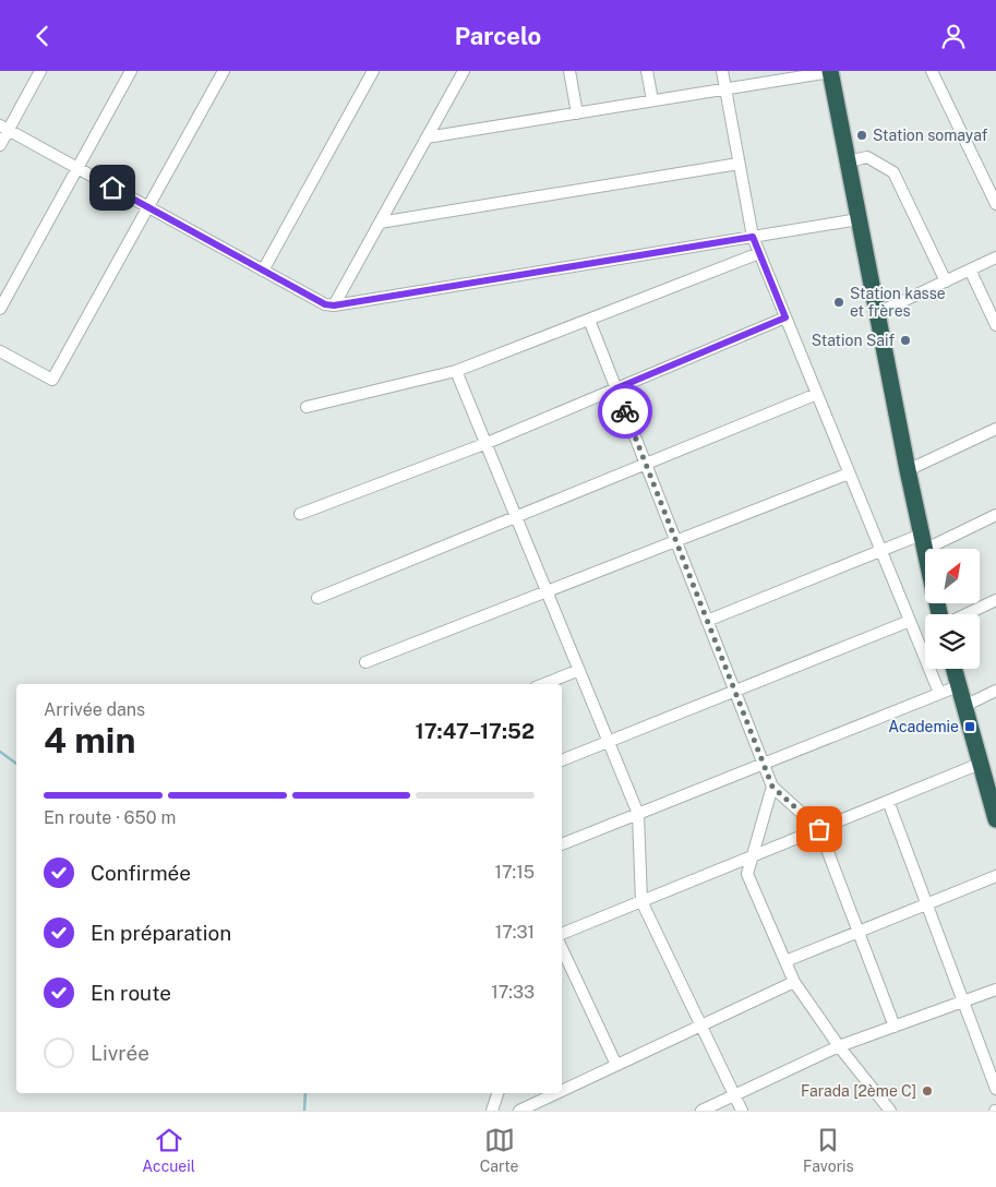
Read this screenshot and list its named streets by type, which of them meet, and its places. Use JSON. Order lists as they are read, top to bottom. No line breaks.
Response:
{"places":{"other":["Station somayaf","Station kasse et frères","Station Saif","Farada [2ème C]"],"transit":["Academie"]},"north":"top right","page":{"header":"Parcelo","heading":["4 min","Arrivée dans","17:47–17:52"],"bar":"En route · 650 m","list":[["Confirmée","17:15"],["En préparation","17:31"],["En route","17:33"],"Livrée"],"tabs":["Accueil","Carte","Favoris"]}}
